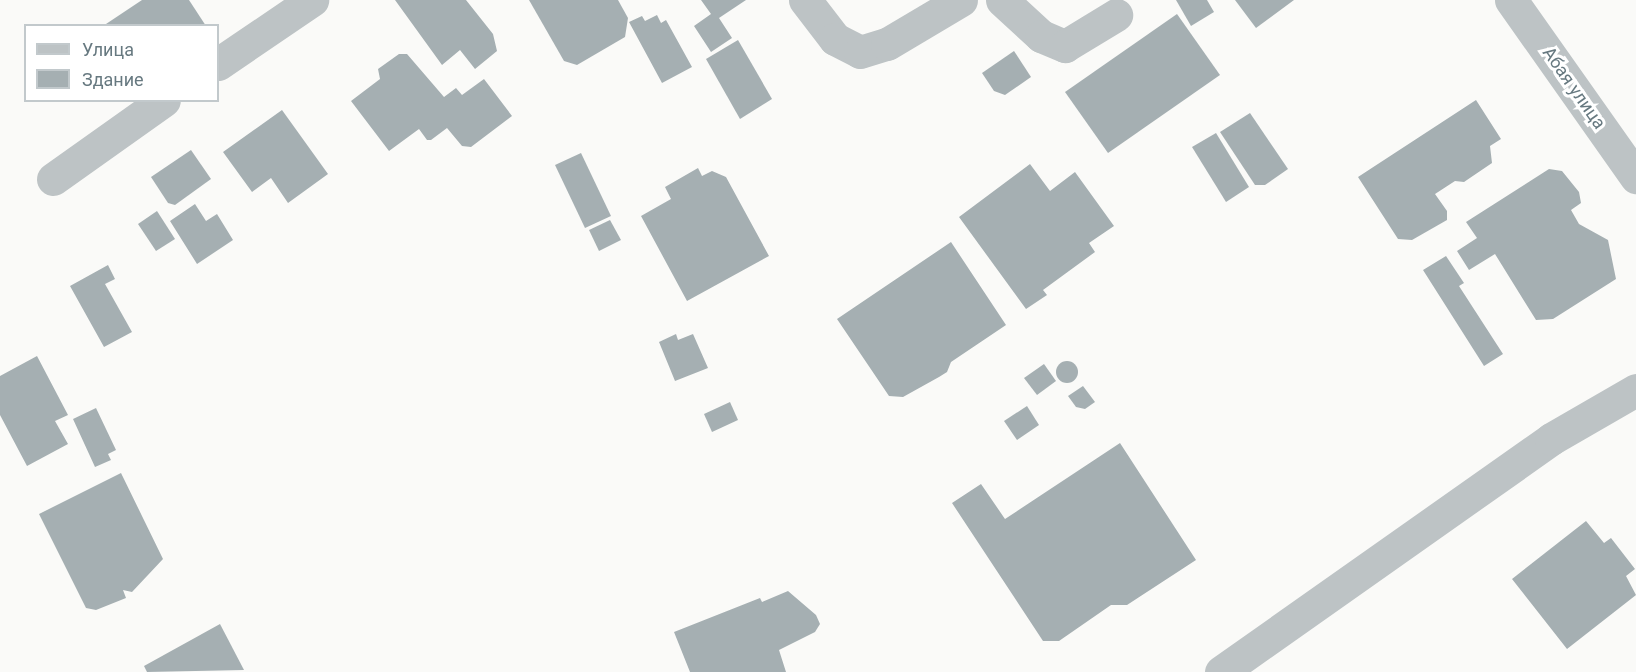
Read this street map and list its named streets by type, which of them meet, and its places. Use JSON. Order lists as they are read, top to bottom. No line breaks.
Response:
{"streets":{"street":["Абая улица"]},"legend":["Улица","Здание"]}
